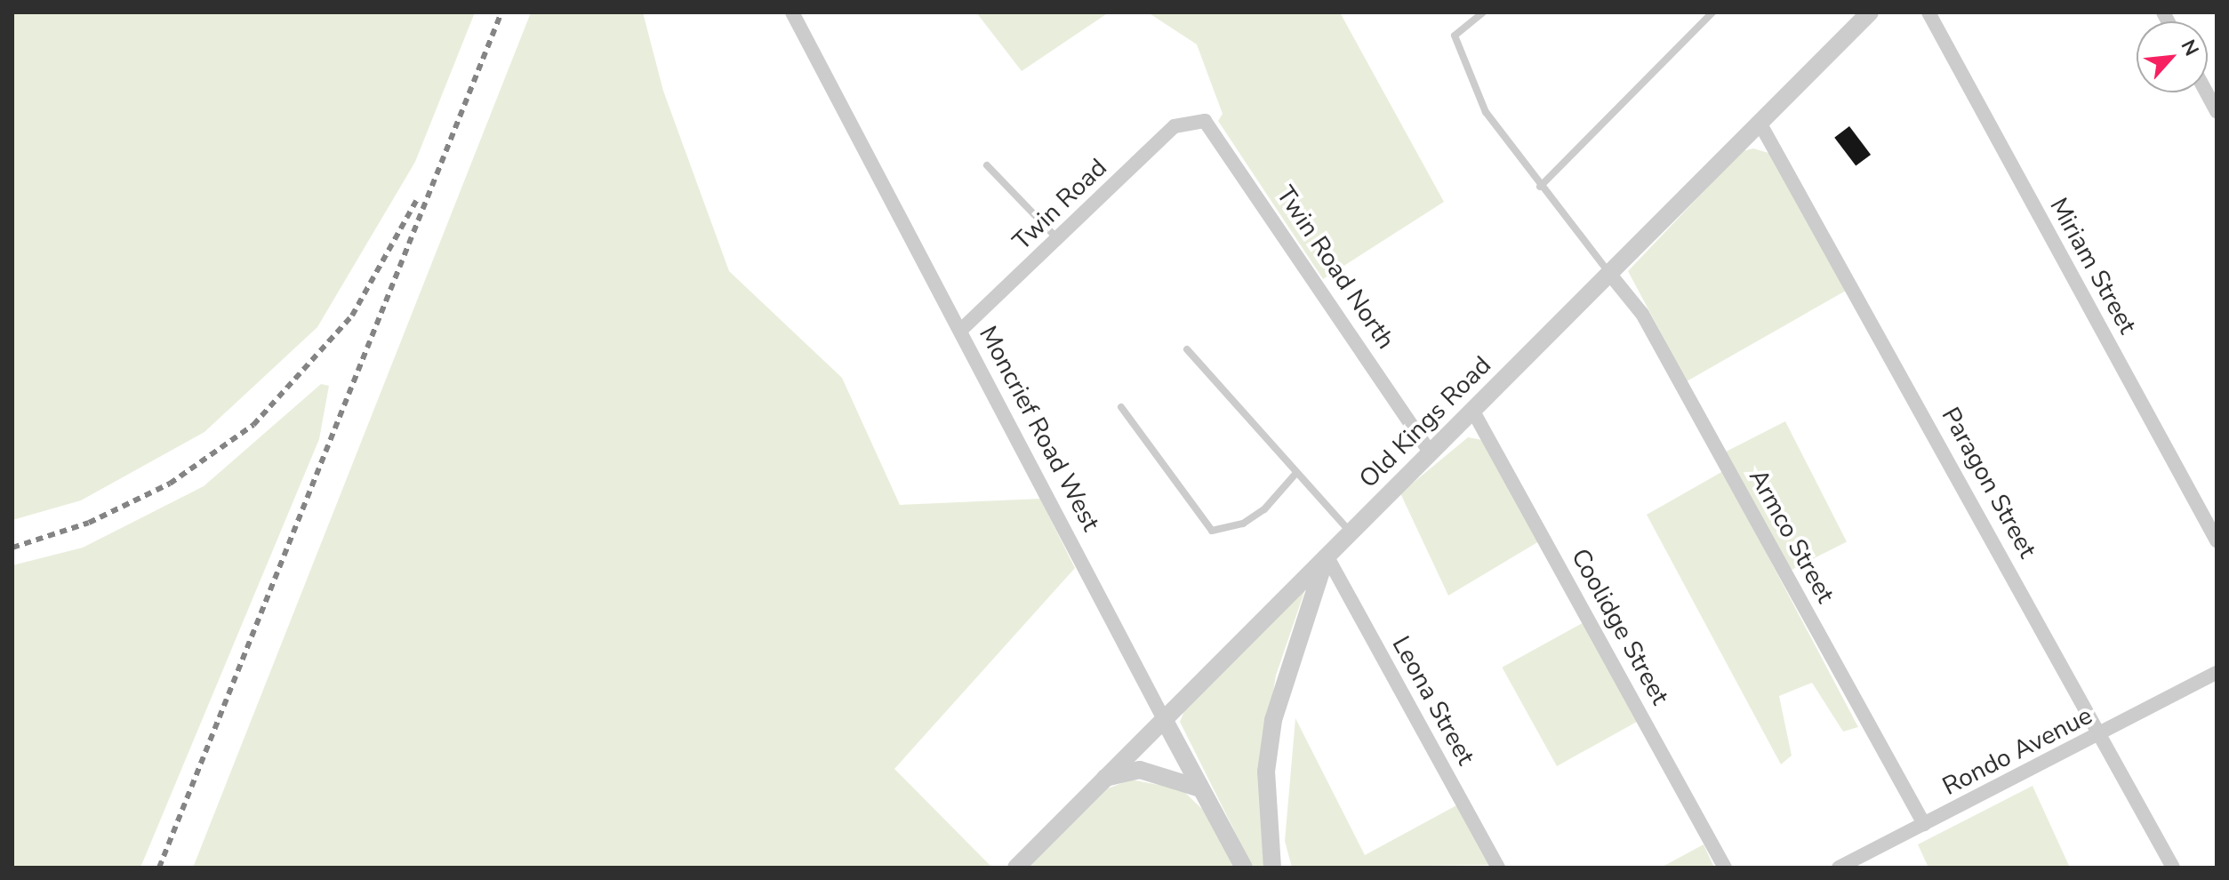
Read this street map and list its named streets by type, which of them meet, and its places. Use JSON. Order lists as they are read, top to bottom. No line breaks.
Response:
{"streets":{"street":["Twin Road","Miriam Street","Twin Road North","Old Kings Road","Moncrief Road West","Paragon Street","Armco Street","Coolidge Street","Leona Street","Rondo Avenue"]},"crossings":[["Twin Road","Twin Road North"],["Twin Road","Moncrief Road West"],["Twin Road North","Old Kings Road"],["Old Kings Road","Moncrief Road West"],["Old Kings Road","Paragon Street"],["Old Kings Road","Armco Street"],["Old Kings Road","Coolidge Street"],["Old Kings Road","Leona Street"],["Paragon Street","Rondo Avenue"],["Armco Street","Rondo Avenue"]],"north":"top right"}
